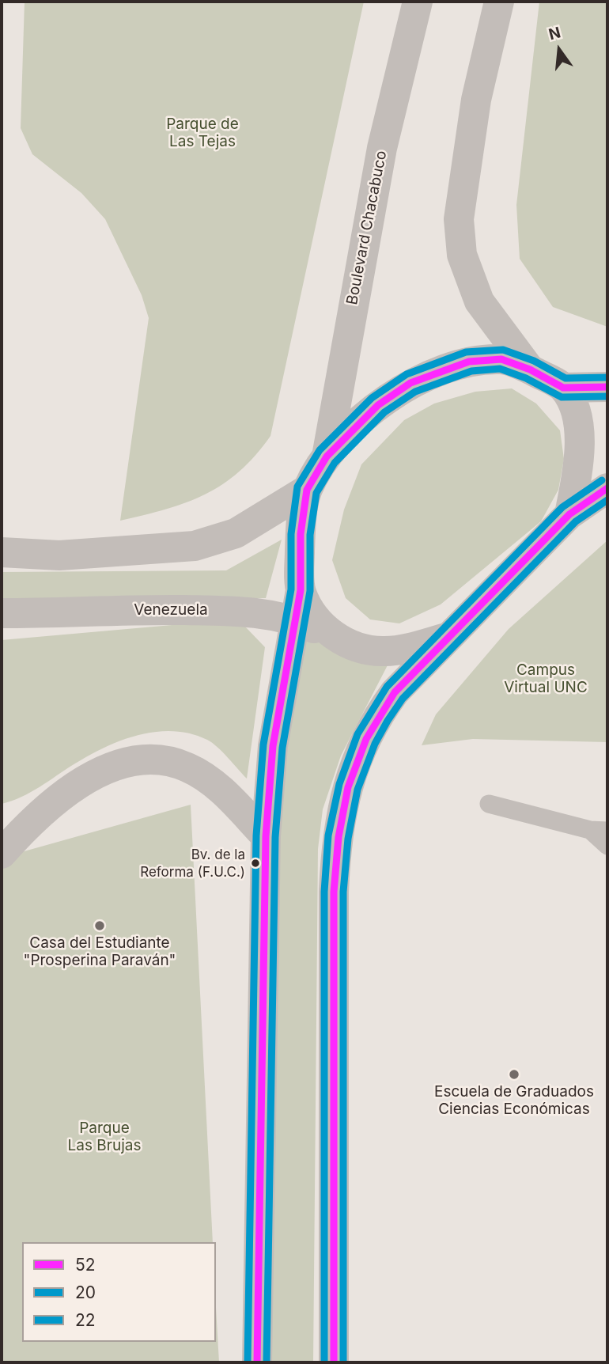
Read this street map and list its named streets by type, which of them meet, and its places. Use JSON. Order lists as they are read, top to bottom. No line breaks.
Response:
{"streets":{"street":["Boulevard Chacabuco","Venezuela"]},"parks":["Parque de Las Tejas","Campus Virtual UNC","Parque Las Brujas"],"places":["Bv. de la Reforma (F.U.C.)","Casa del Estudiante \"Prosperina Paraván\"","Escuela de Graduados Ciencias Económicas"],"lines":["transit line 22","transit line 52","transit line 20"],"legend":["52","20","22"],"north":"top"}
